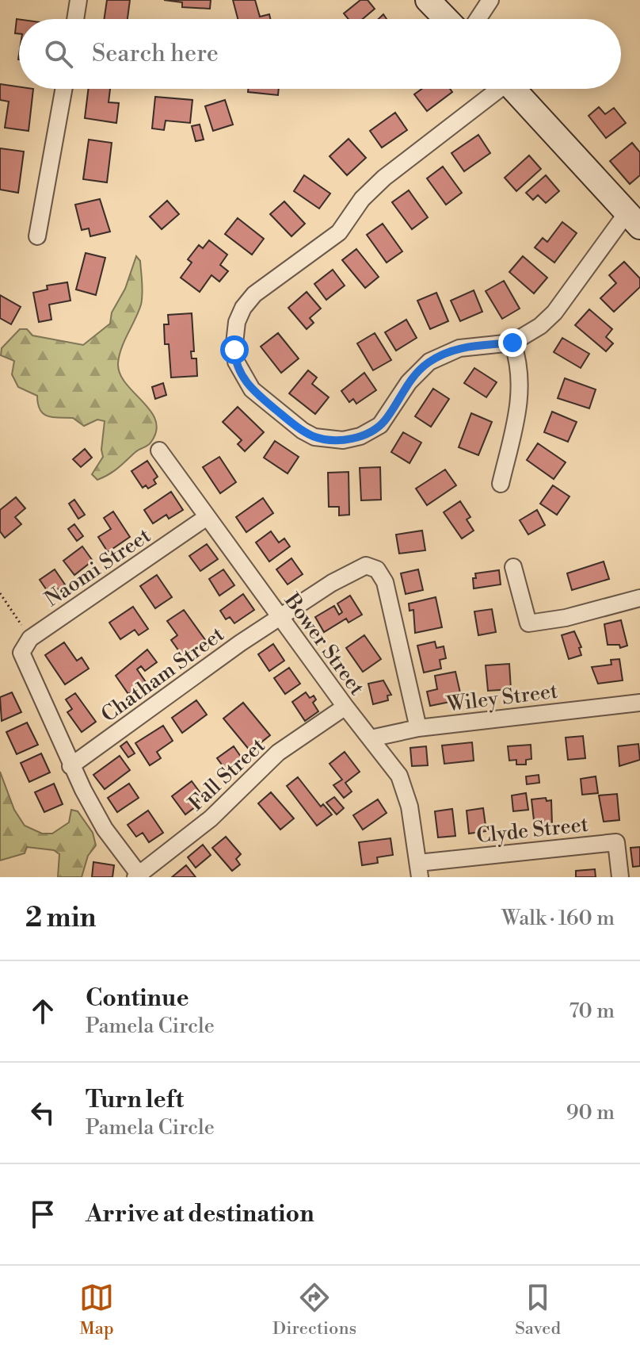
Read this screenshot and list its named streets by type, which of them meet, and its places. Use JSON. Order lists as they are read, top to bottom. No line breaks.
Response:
{"streets":{"street":["Naomi Street","Bower Street","Chatham Street","Wiley Street","Fall Street","Clyde Street"]},"crossings":[["Naomi Street","Bower Street"],["Bower Street","Chatham Street"],["Bower Street","Wiley Street"],["Bower Street","Fall Street"],["Bower Street","Clyde Street"],["Chatham Street","Wiley Street"]],"page":{"search":"Search here","heading":["2 min","Walk · 160 m"],"list":[["Continue","Pamela Circle","70 m"],["Turn left","Pamela Circle","90 m"],"Arrive at destination"],"nav":["Map","Directions","Saved"]}}
